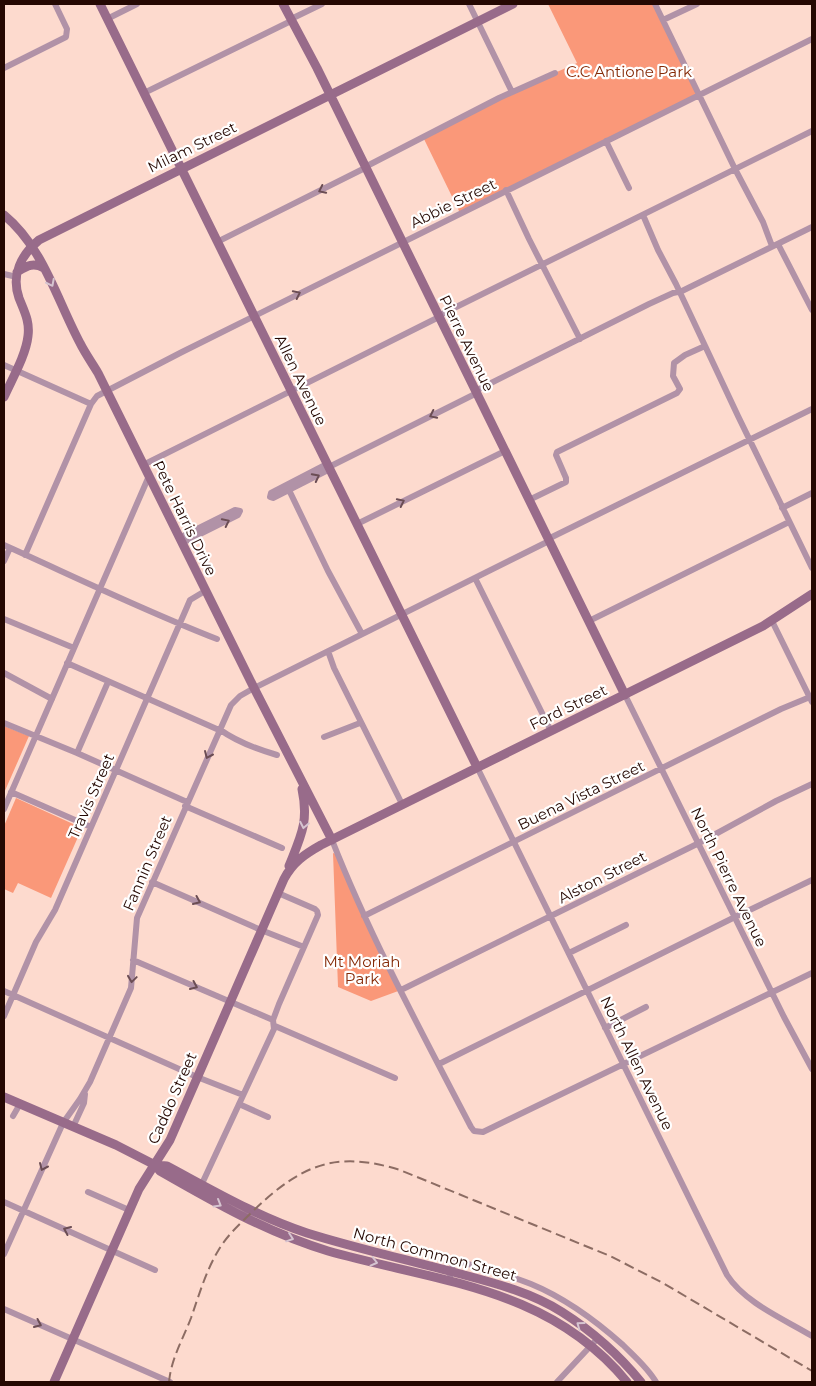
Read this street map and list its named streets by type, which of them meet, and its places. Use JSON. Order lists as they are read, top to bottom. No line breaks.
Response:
{"streets":{"main road":["Milam Street","Pierre Avenue","Allen Avenue","Pete Harris Drive","Ford Street","Caddo Street","North Common Street"],"street":["Abbie Street","Buena Vista Street","Travis Street","Fannin Street","Alston Street","North Pierre Avenue","North Allen Avenue"]},"crossings":[["Milam Street","Pierre Avenue"],["Milam Street","Allen Avenue"],["Milam Street","Pete Harris Drive"],["Abbie Street","Pierre Avenue"],["Abbie Street","Allen Avenue"],["Abbie Street","Pete Harris Drive"],["Pierre Avenue","Ford Street"],["Pierre Avenue","Fannin Street"],["Pierre Avenue","North Pierre Avenue"],["Allen Avenue","Ford Street"],["Allen Avenue","Fannin Street"],["Allen Avenue","North Allen Avenue"],["Pete Harris Drive","Ford Street"],["Pete Harris Drive","Travis Street"],["Pete Harris Drive","Fannin Street"],["Pete Harris Drive","Caddo Street"],["Ford Street","North Pierre Avenue"],["Ford Street","North Allen Avenue"],["Ford Street","Caddo Street"],["Buena Vista Street","North Pierre Avenue"],["Buena Vista Street","North Allen Avenue"],["Alston Street","North Pierre Avenue"],["Alston Street","North Allen Avenue"]],"parks":["C.C Antione Park","Mt Moriah Park"]}
